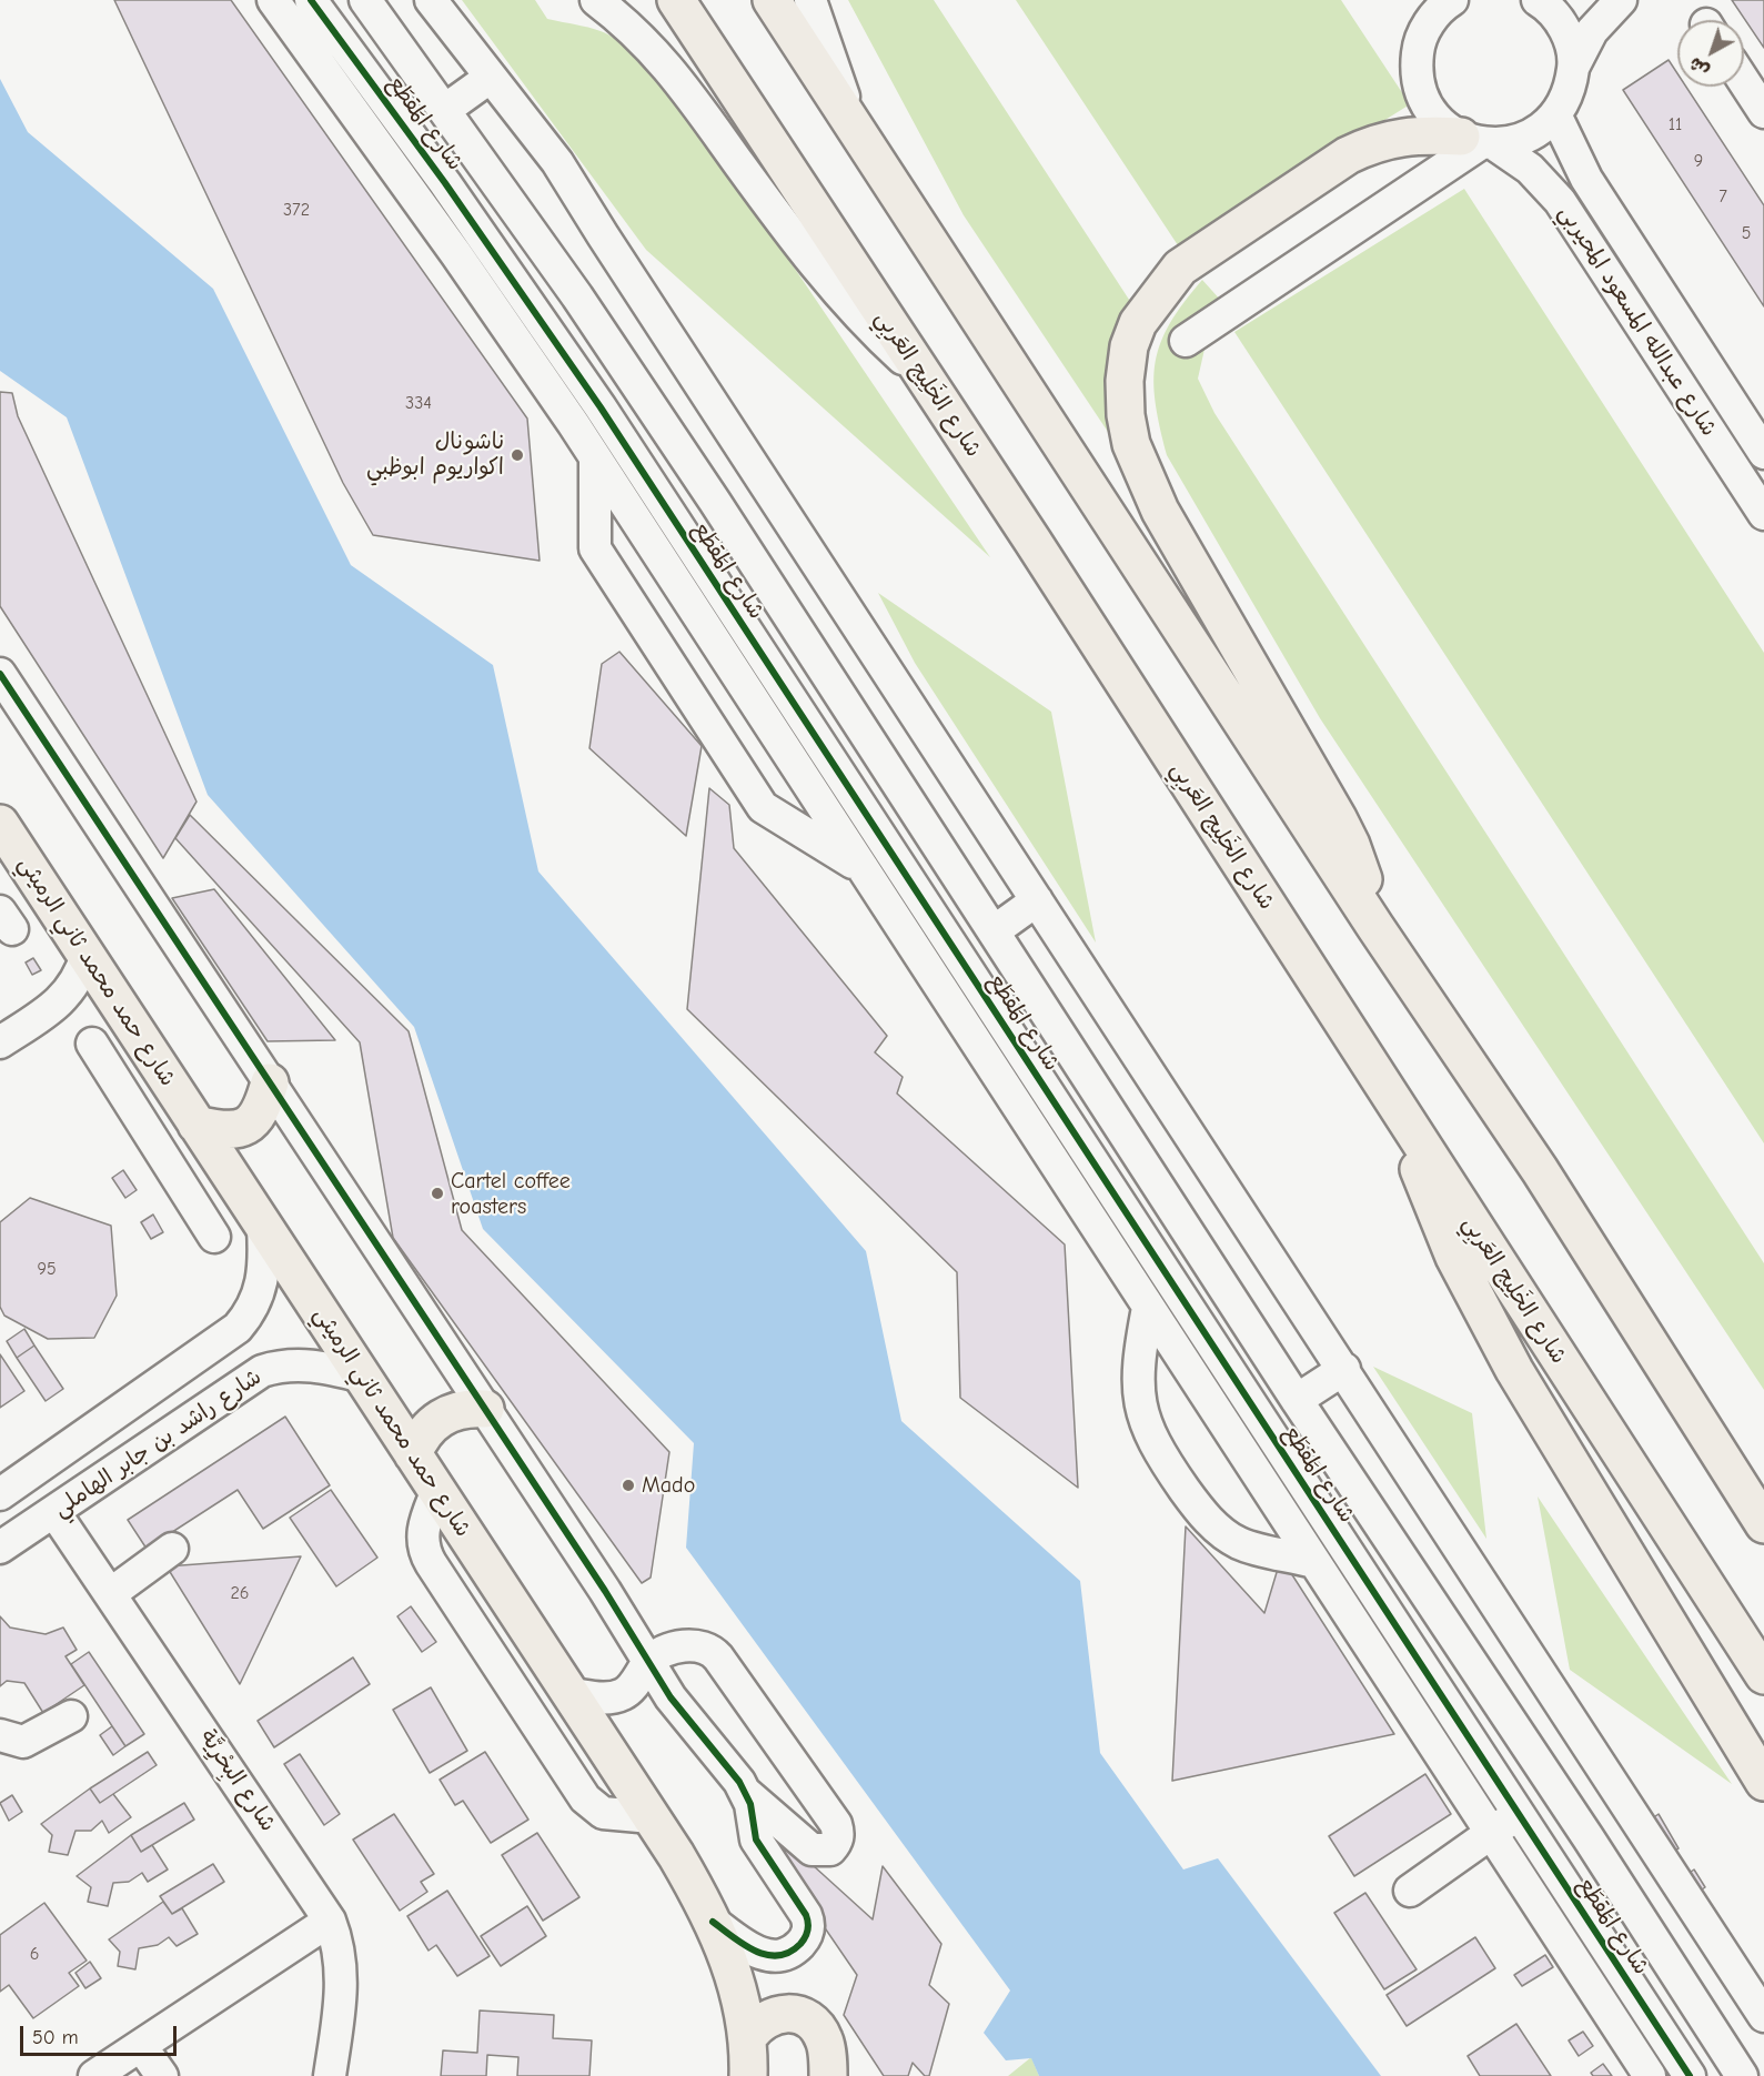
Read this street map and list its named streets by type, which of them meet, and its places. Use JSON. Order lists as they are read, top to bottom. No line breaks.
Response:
{"streets":{"main road":["شارع الخَلِيج العَربِي","شارع حمد محمد ثاني الرميثي"],"street":["شارع المَقطَع","شارع عبدالله المسعود المحيربي","شارع راشد بن جابر الهاملي","شارع البِحْرِيَّة"]},"crossings":[["شارع حمد محمد ثاني الرميثي","شارع راشد بن جابر الهاملي"],["شارع راشد بن جابر الهاملي","شارع البِحْرِيَّة"]],"places":["ناشونال اكواريوم ابوظبي","Cartel coffee roasters","Mado"],"house_numbers":["11","9","7","372","5","334","95","26","6"],"scale_bar":"50 m","north":"bottom left"}
